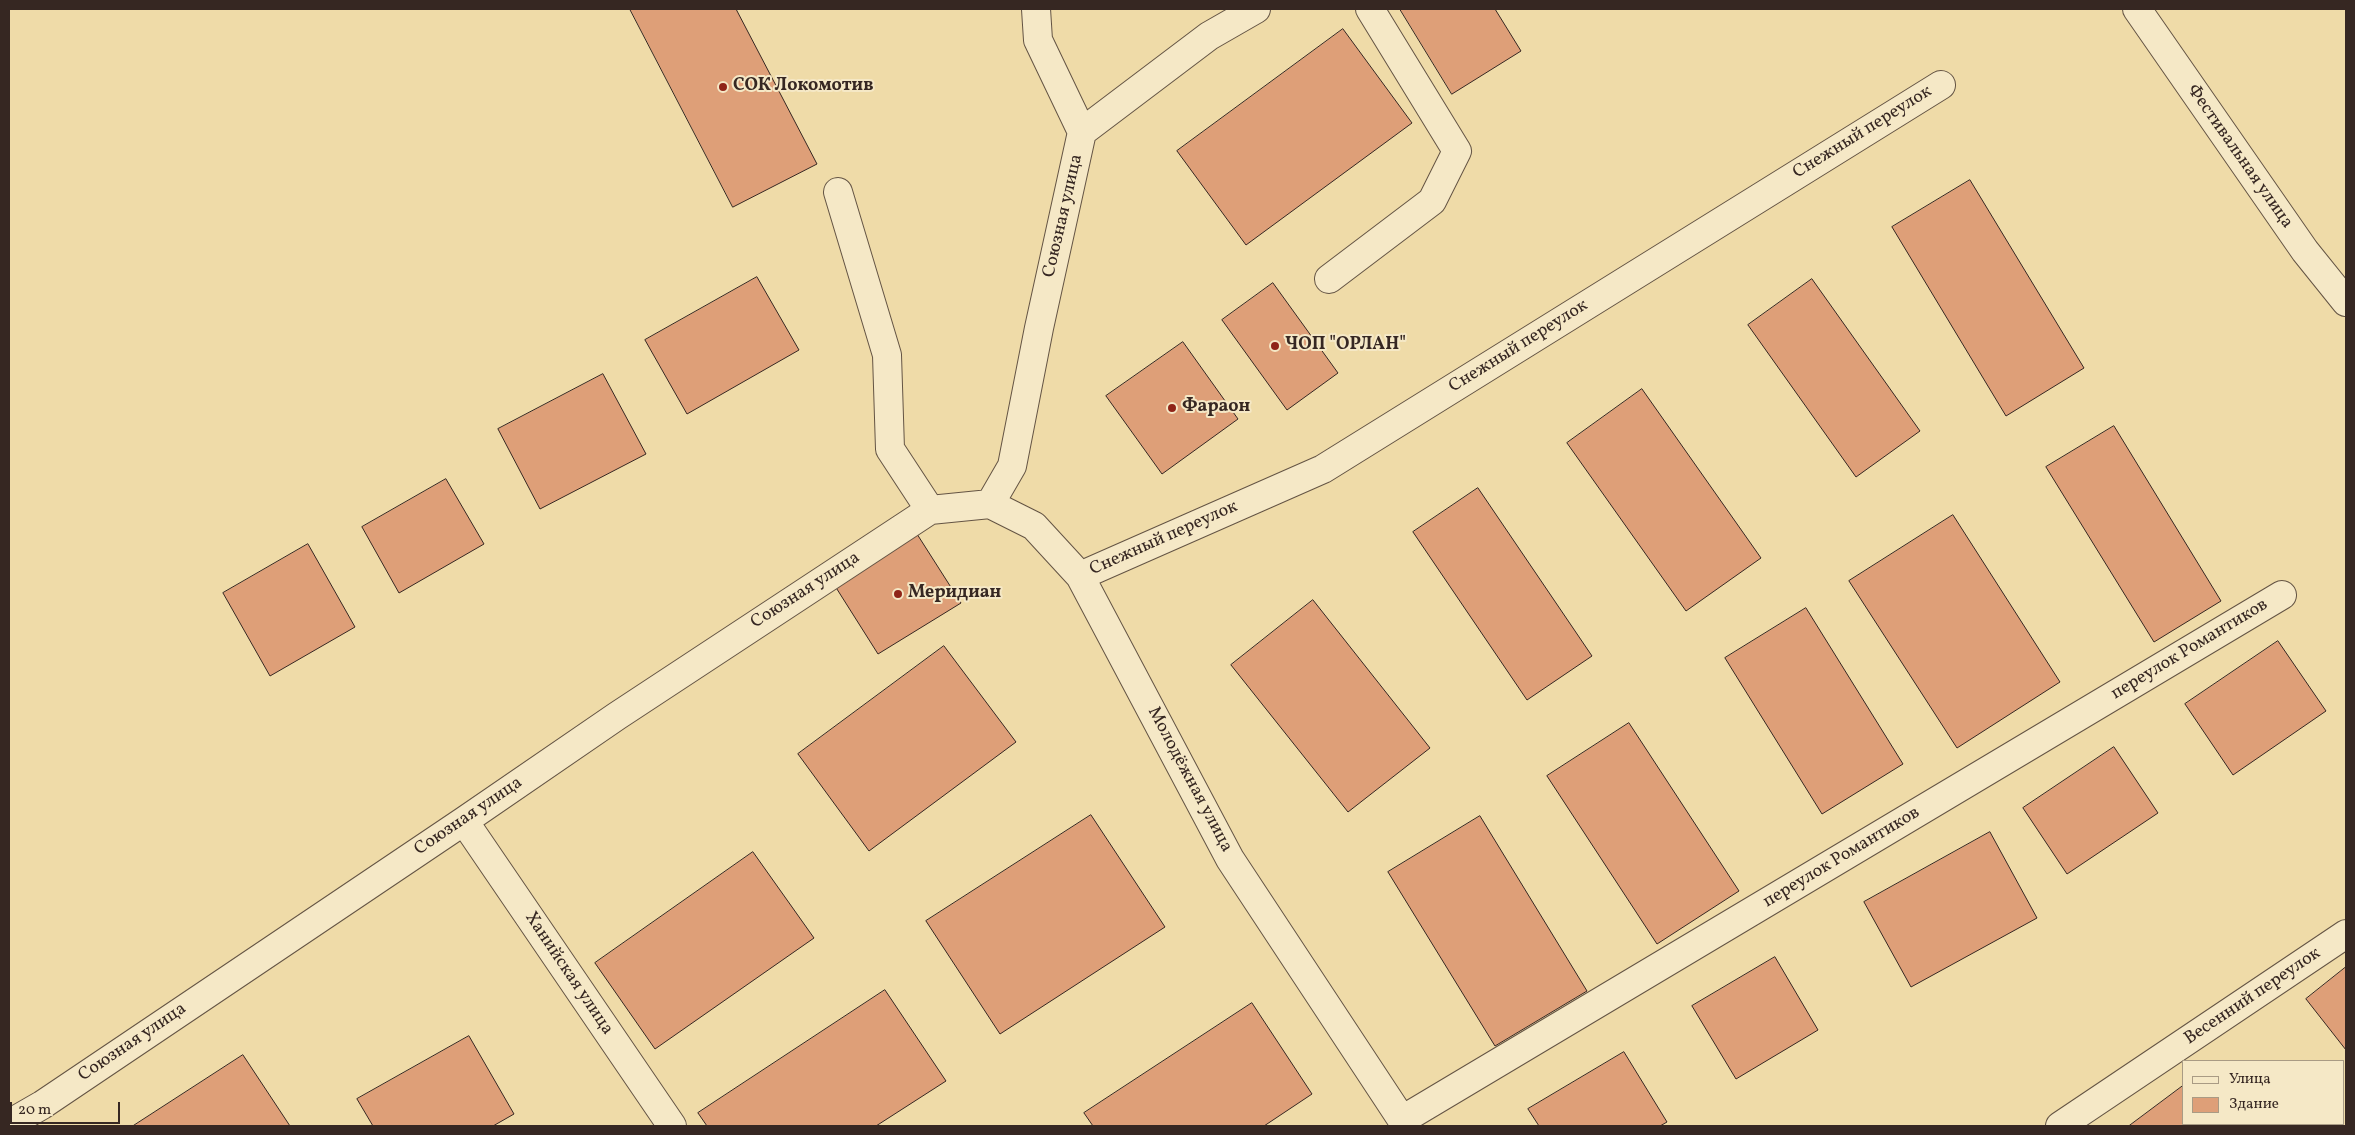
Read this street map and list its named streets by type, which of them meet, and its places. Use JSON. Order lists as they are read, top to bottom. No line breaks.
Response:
{"streets":{"street":["Снежный переулок","Фестивальная улица","Союзная улица","переулок Романтиков","Молодёжная улица","Ханийская улица","Весенний переулок"]},"crossings":[["Снежный переулок","Молодёжная улица"],["Союзная улица","Молодёжная улица"],["Союзная улица","Ханийская улица"],["переулок Романтиков","Молодёжная улица"]],"places":["СОК Локомотив","ЧОП \"ОРЛАН\"","Фараон","Меридиан"],"legend":["Улица","Здание"],"scale_bar":"20 m"}
